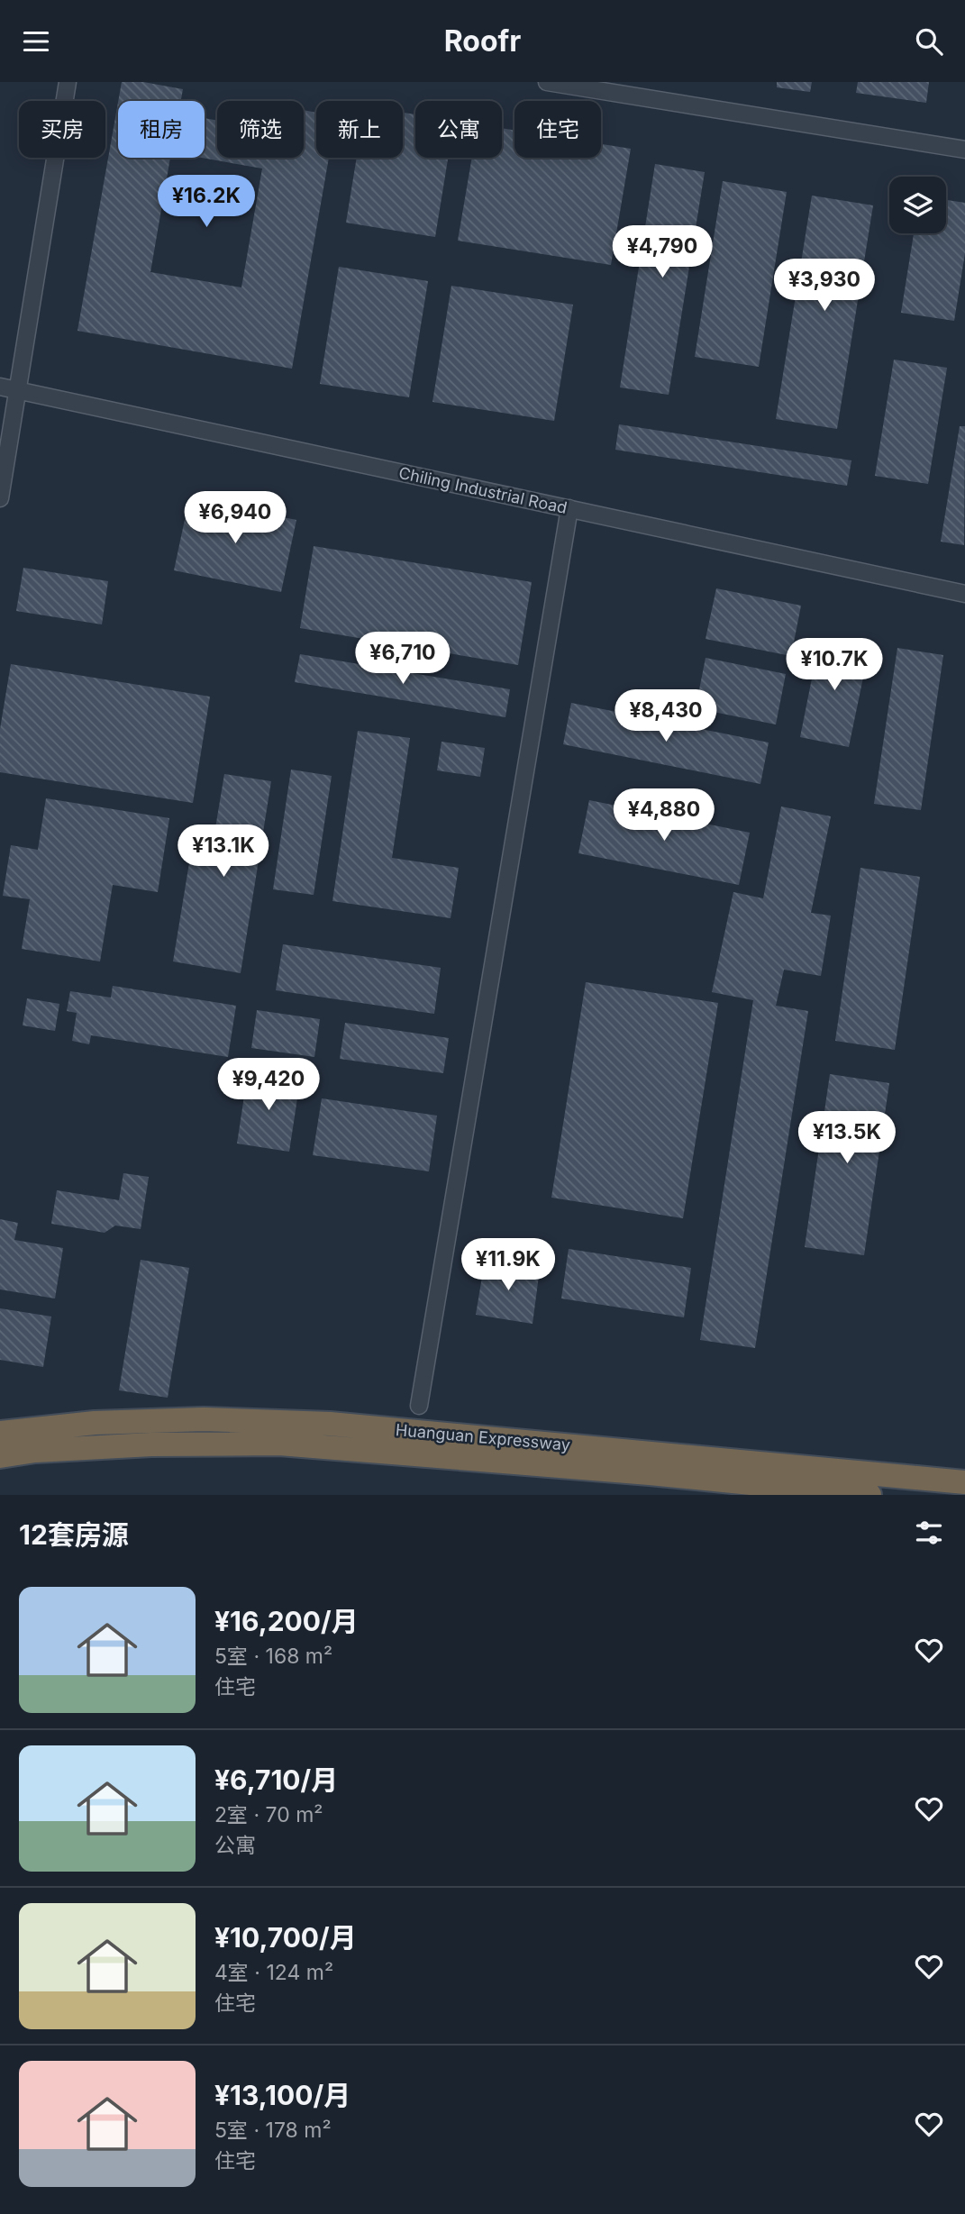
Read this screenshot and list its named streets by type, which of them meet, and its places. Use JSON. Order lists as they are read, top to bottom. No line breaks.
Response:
{"streets":{"highway":["Huanguan Expressway"],"street":["Chiling Industrial Road"]},"page":{"header":"Roofr","chip":["买房","租房","筛选","新上","公寓","住宅"],"price":["¥16.2K","¥4,790","¥3,930","¥6,940","¥6,710","¥10.7K","¥8,430","¥4,880","¥13.1K","¥9,420","¥13.5K","¥11.9K"],"heading":"12套房源","list":[{"name":"¥16,200/月","note":"5室 · 168 m² · 住宅"},{"name":"¥6,710/月","note":"2室 · 70 m² · 公寓"},{"name":"¥10,700/月","note":"4室 · 124 m² · 住宅"},{"name":"¥13,100/月","note":"5室 · 178 m² · 住宅"}]}}
